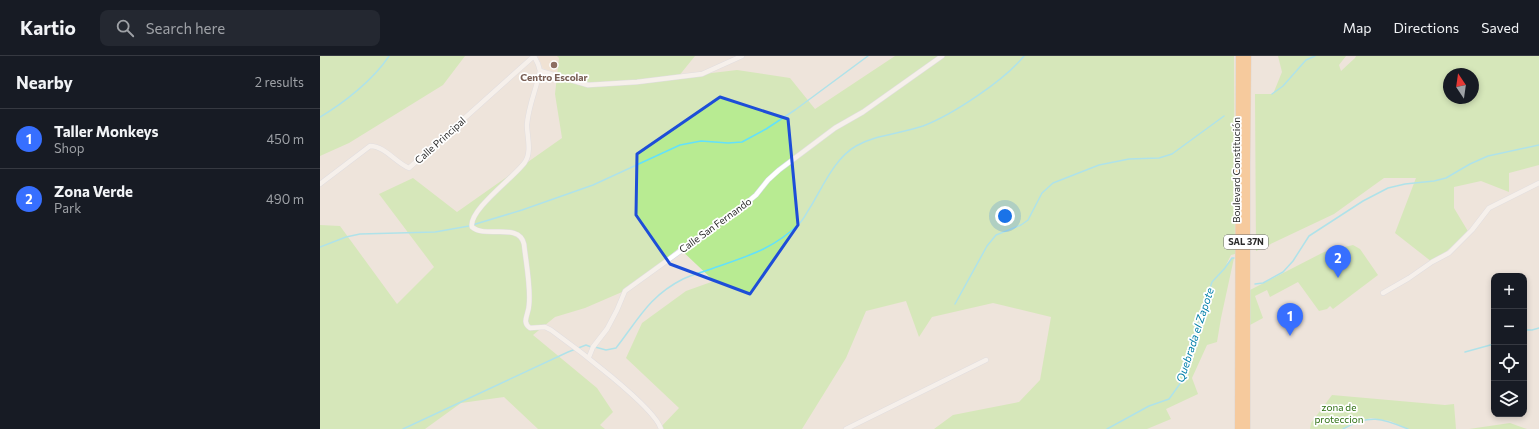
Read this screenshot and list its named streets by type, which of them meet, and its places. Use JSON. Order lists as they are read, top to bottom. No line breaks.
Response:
{"streets":{"highway":["Boulevard Constitución","SAL 37N"],"street":["Calle Principal","Calle San Fernando"]},"water":["Quebrada el Zapote"],"parks":["zona de proteccion"],"places":["Centro Escolar"],"north":"top","page":{"header":"Kartio","search":"Search here","nav":["Map","Directions","Saved"],"heading":["Nearby","2 results"],"list":[{"mark":"1","name":"Taller Monkeys","note":"Shop","value":"450 m"},{"mark":"2","name":"Zona Verde","note":"Park","value":"490 m"}],"pins":["2","1"],"map_buttons":["+","−"]}}
